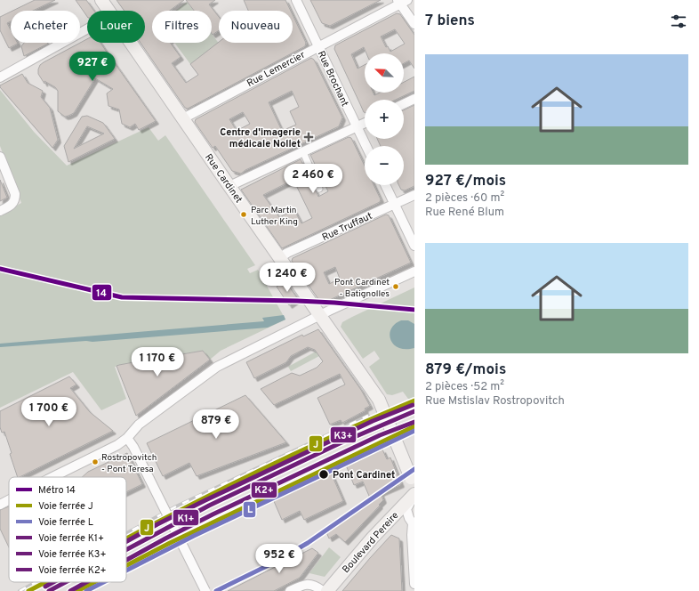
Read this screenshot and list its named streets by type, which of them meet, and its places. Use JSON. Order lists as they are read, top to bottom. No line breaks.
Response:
{"streets":{"main road":["Rue Cardinet","Boulevard Pereire"],"street":["Rue Lemercier","Rue Brochant","Rue Truffaut"]},"crossings":[["Rue Lemercier","Rue Brochant"],["Rue Lemercier","Rue Cardinet"],["Rue Cardinet","Rue Truffaut"]],"places":{"health":["Centre d'imagerie médicale Nollet"],"other":["Parc Martin Luther King","Pont Cardinet - Batignolles","Rostropovitch - Pont Teresa","Pont Cardinet"]},"lines":["metro line 14","rail line J","rail line K3+","rail line K1+","rail line K2+","rail line L"],"legend":["Métro 14","Voie ferrée J","Voie ferrée L","Voie ferrée K1+","Voie ferrée K3+","Voie ferrée K2+"],"north":"top left","page":{"heading":"7 biens","chip":["Acheter","Louer","Filtres","Nouveau"],"list":[{"name":"927 €/mois","note":"2 pièces · 60 m² · Rue René Blum"},{"name":"879 €/mois","note":"2 pièces · 52 m² · Rue Mstislav Rostropovitch"}],"price":["927 €","2 460 €","1 240 €","1 170 €","1 700 €","879 €","952 €"],"map_buttons":["+","−"]}}
